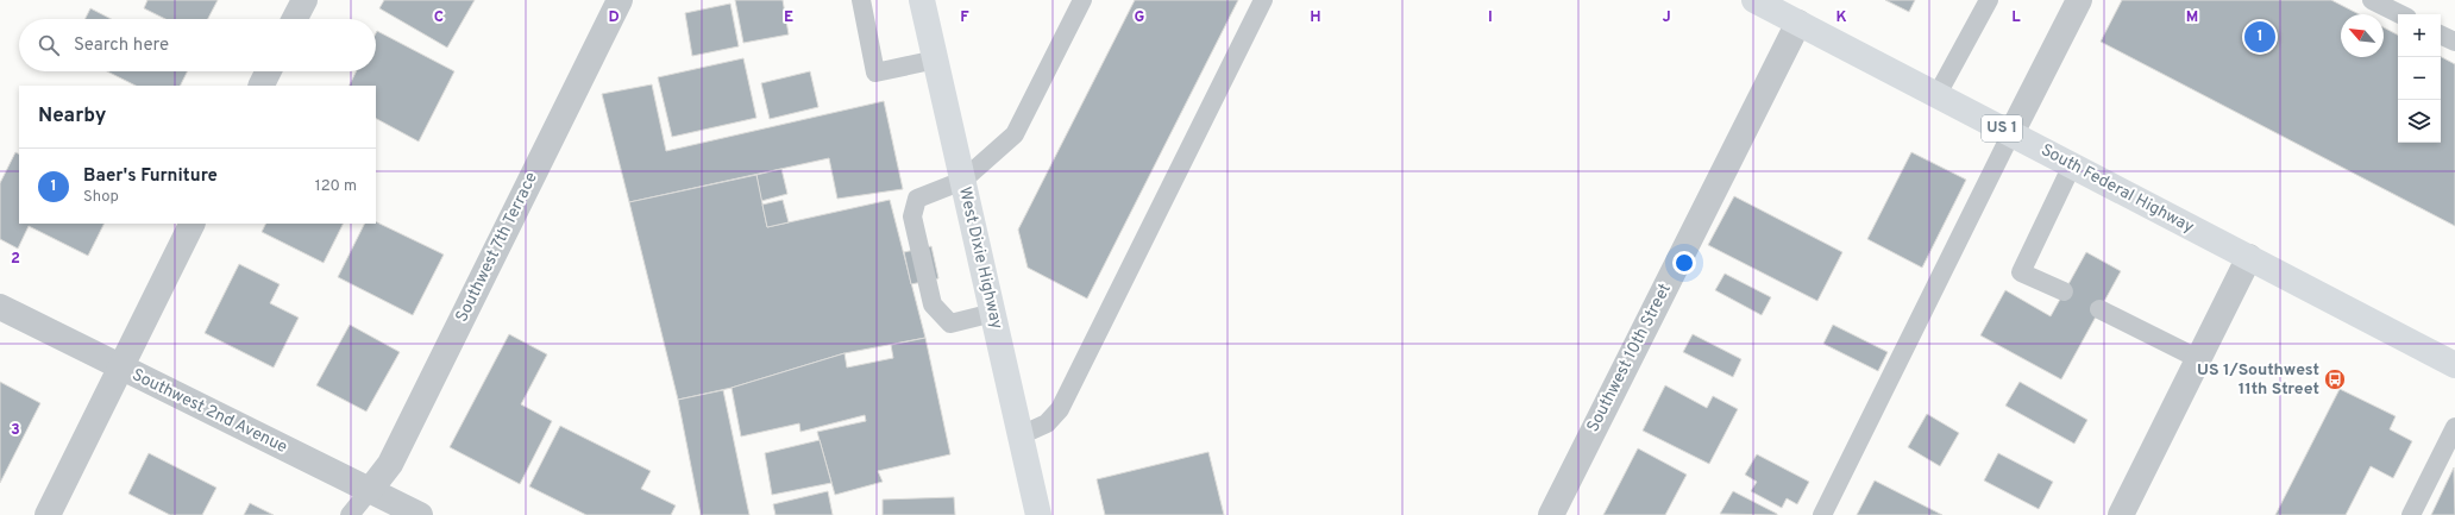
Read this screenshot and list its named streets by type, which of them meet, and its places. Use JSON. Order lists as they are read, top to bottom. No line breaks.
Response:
{"streets":{"main road":["US 1","South Federal Highway","West Dixie Highway"],"street":["Southwest 7th Terrace","Southwest 10th Street","Southwest 2nd Avenue"]},"crossings":[["South Federal Highway","Southwest 10th Street"],["Southwest 7th Terrace","Southwest 2nd Avenue"]],"places":{"bus stop":["US 1/Southwest 11th Street"]},"north":"top left","page":{"map_buttons":["+","−"],"pins":"1","search":"Search here","heading":"Nearby","list":[{"mark":"1","name":"Baer's Furniture","note":"Shop","value":"120 m"}]},"grid":{"columns":["C","D","E","F","G","H","I","J","K","L","M"],"rows":["2","3"]}}
